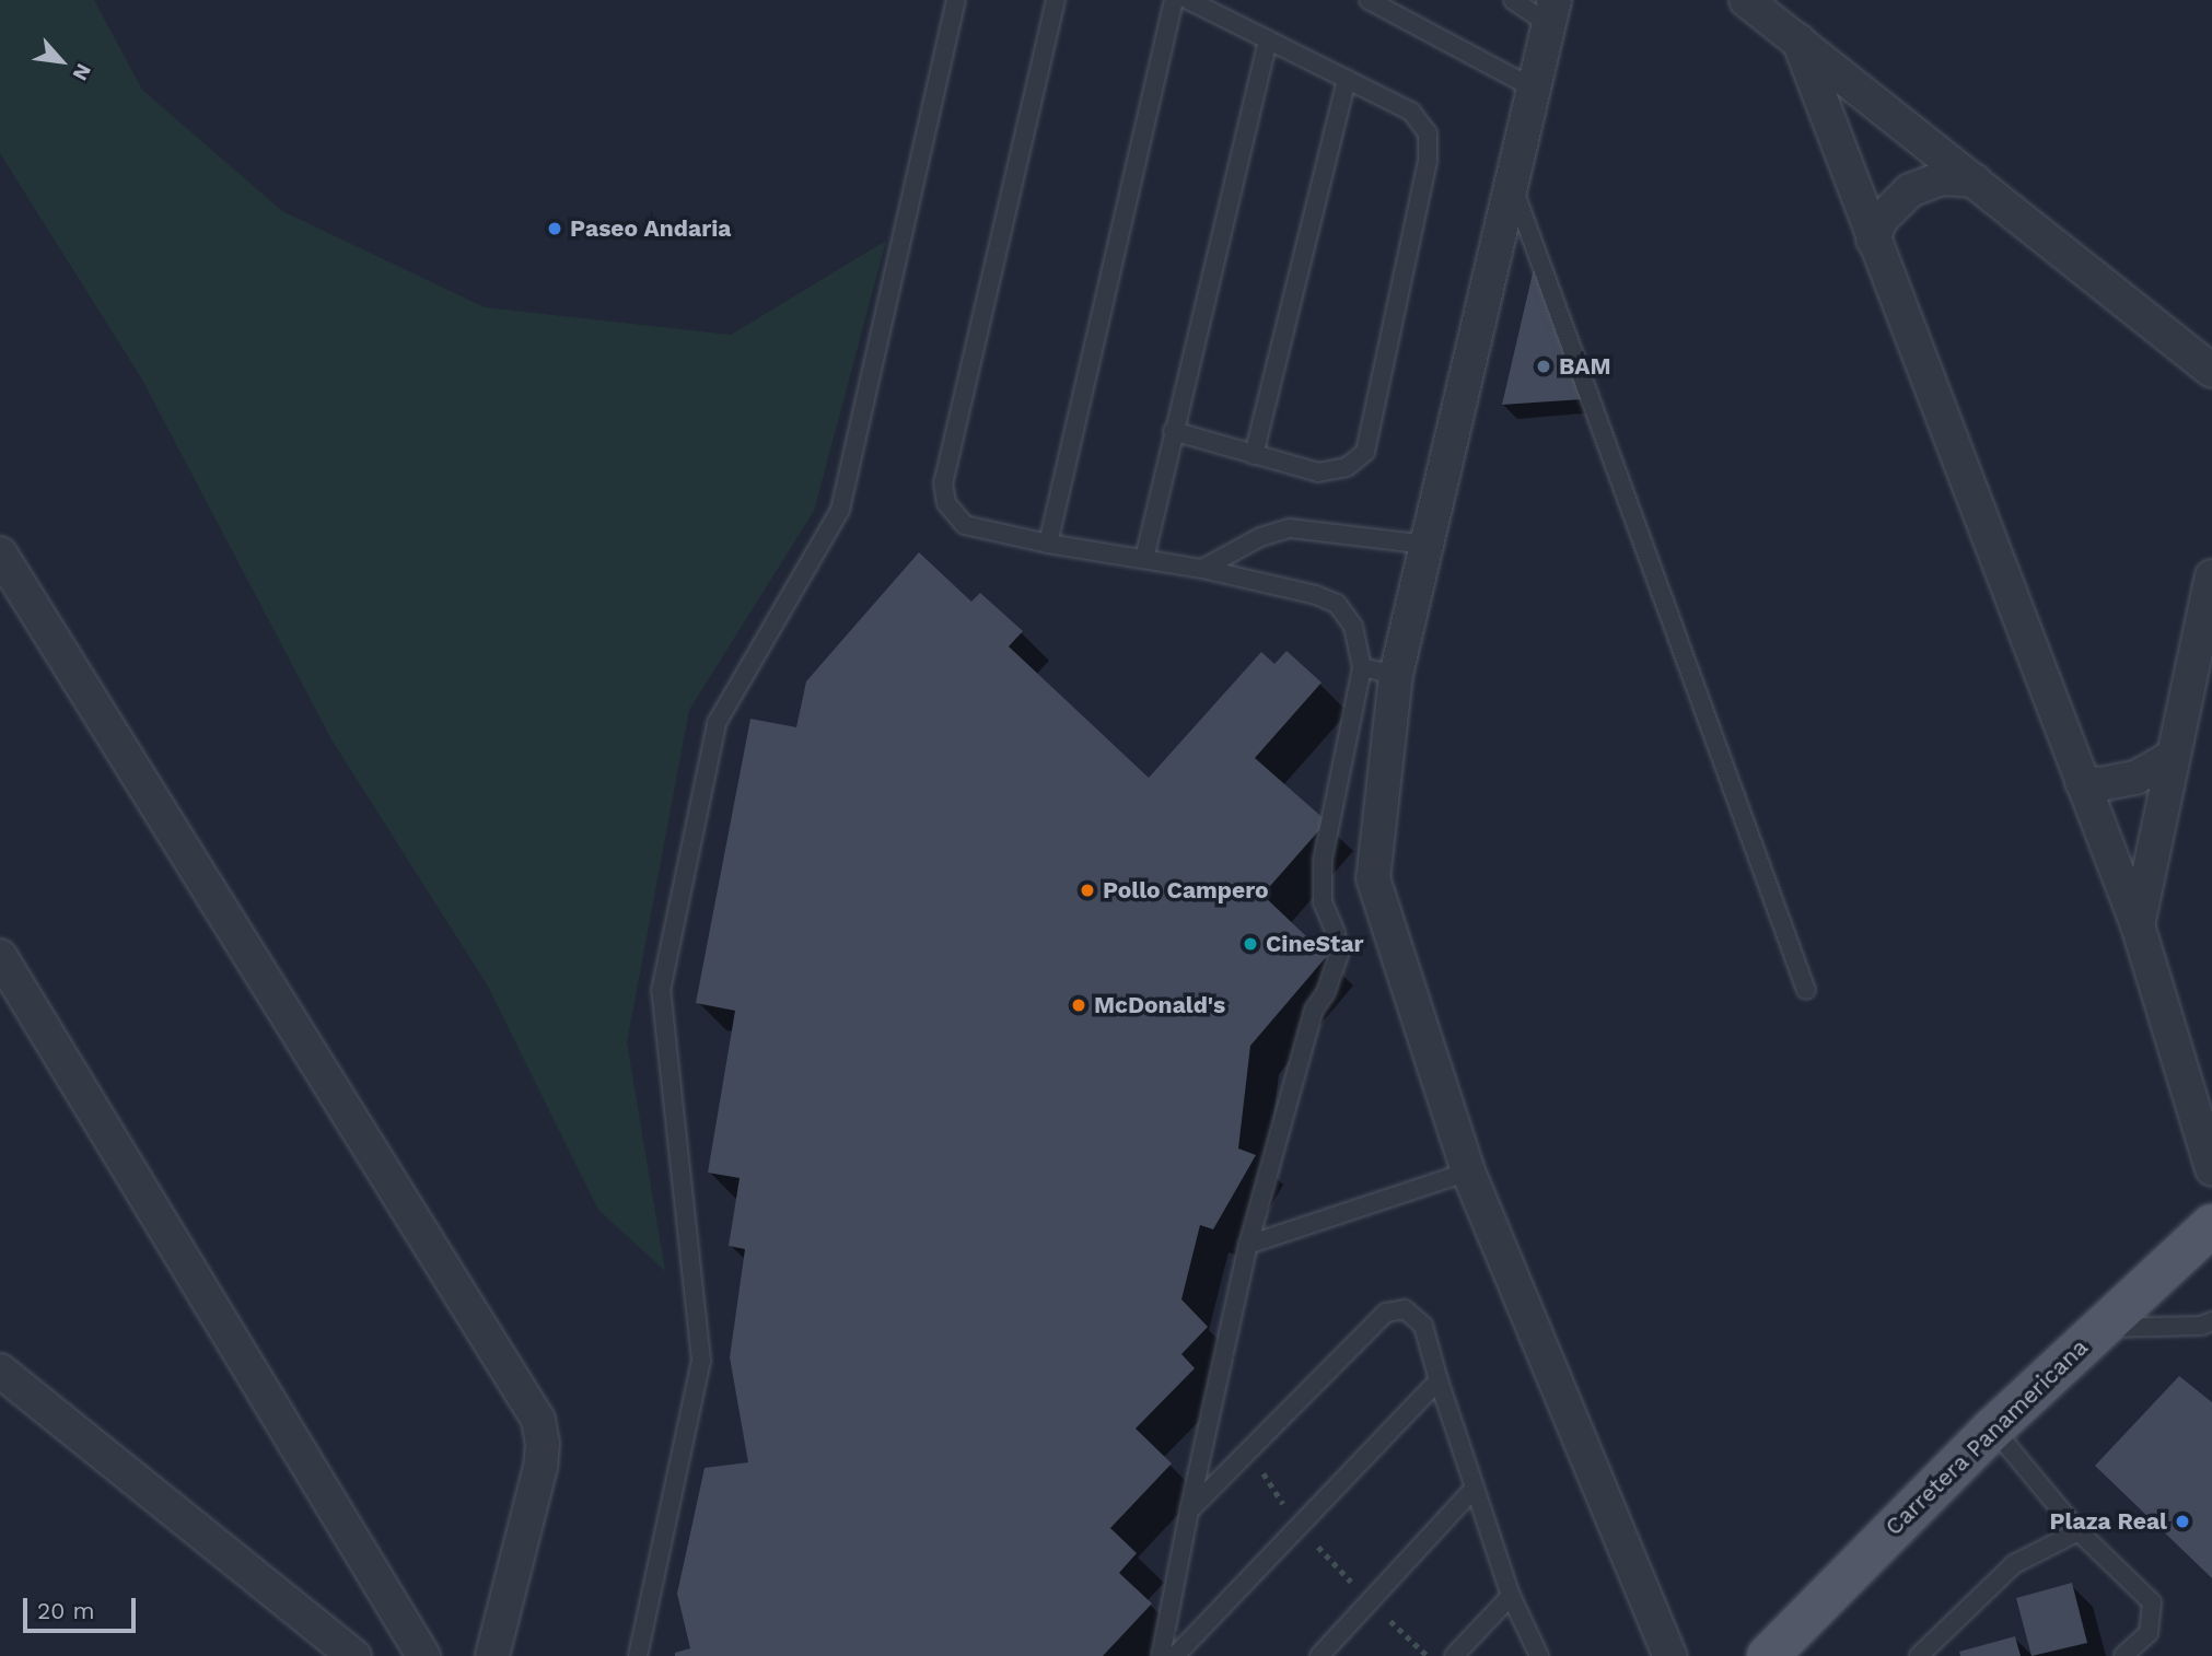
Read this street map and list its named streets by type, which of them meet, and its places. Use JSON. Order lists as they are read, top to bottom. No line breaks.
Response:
{"streets":{"main road":["Carretera Panamericana"]},"places":["Paseo Andaria","BAM","Pollo Campero","CineStar","McDonald's","Plaza Real"],"scale_bar":"20 m","north":"bottom right"}
